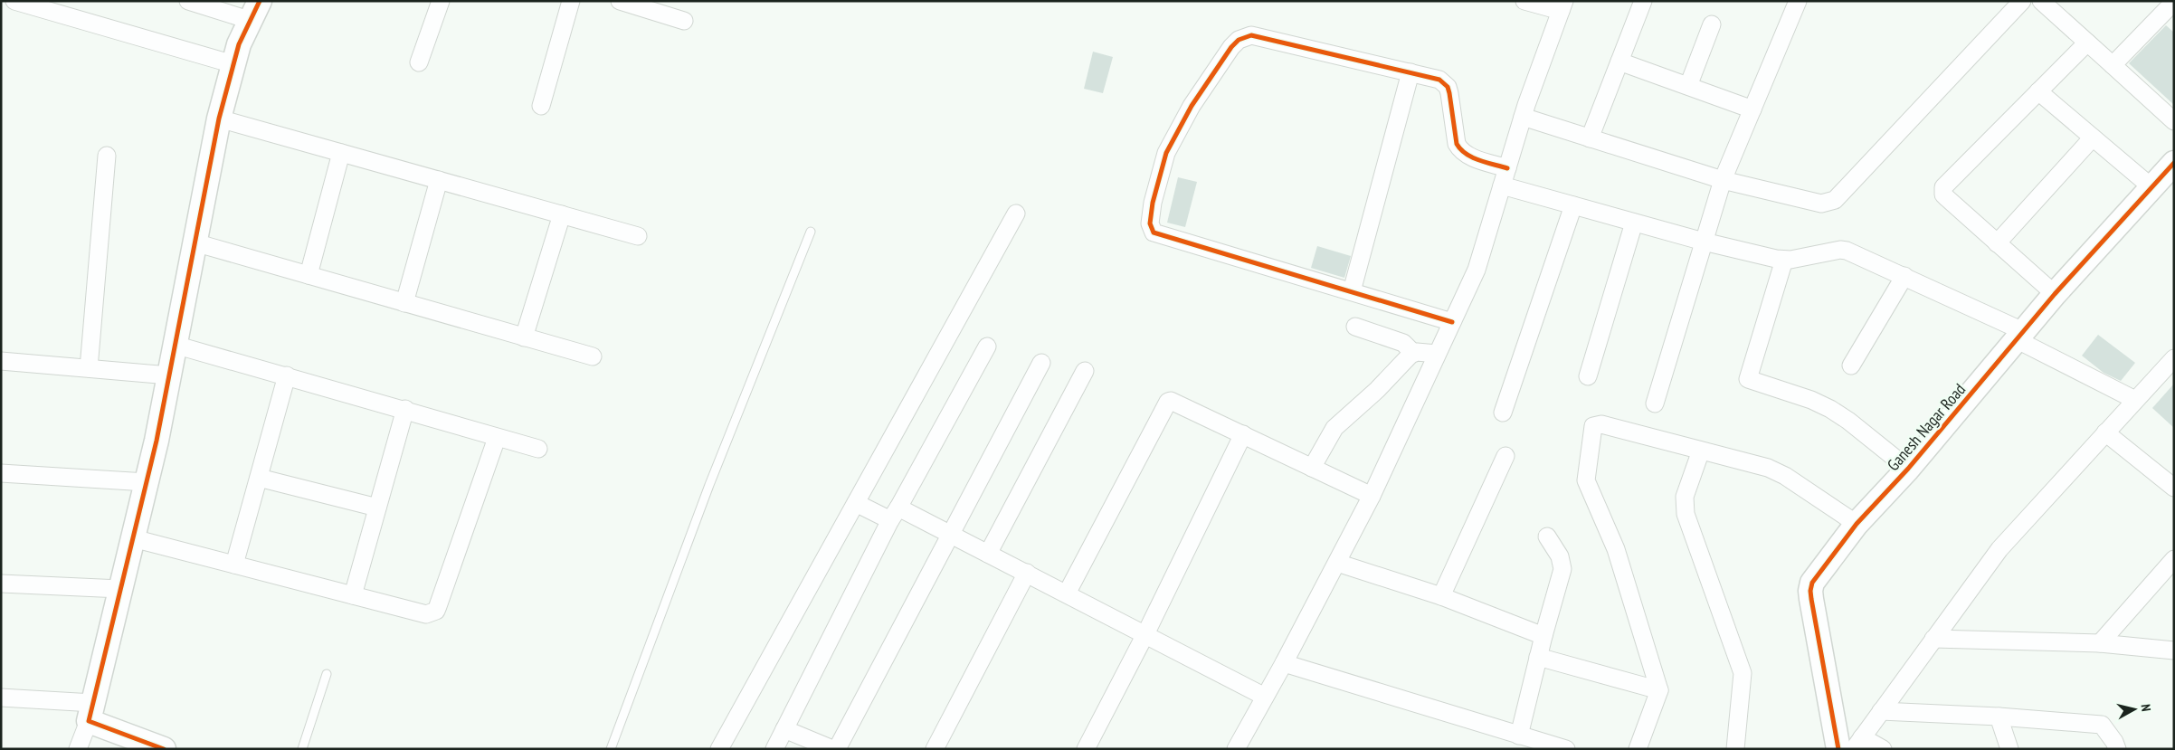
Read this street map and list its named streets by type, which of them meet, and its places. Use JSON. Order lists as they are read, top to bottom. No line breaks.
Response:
{"streets":{"street":["Ganesh Nagar Road"]},"north":"right"}
